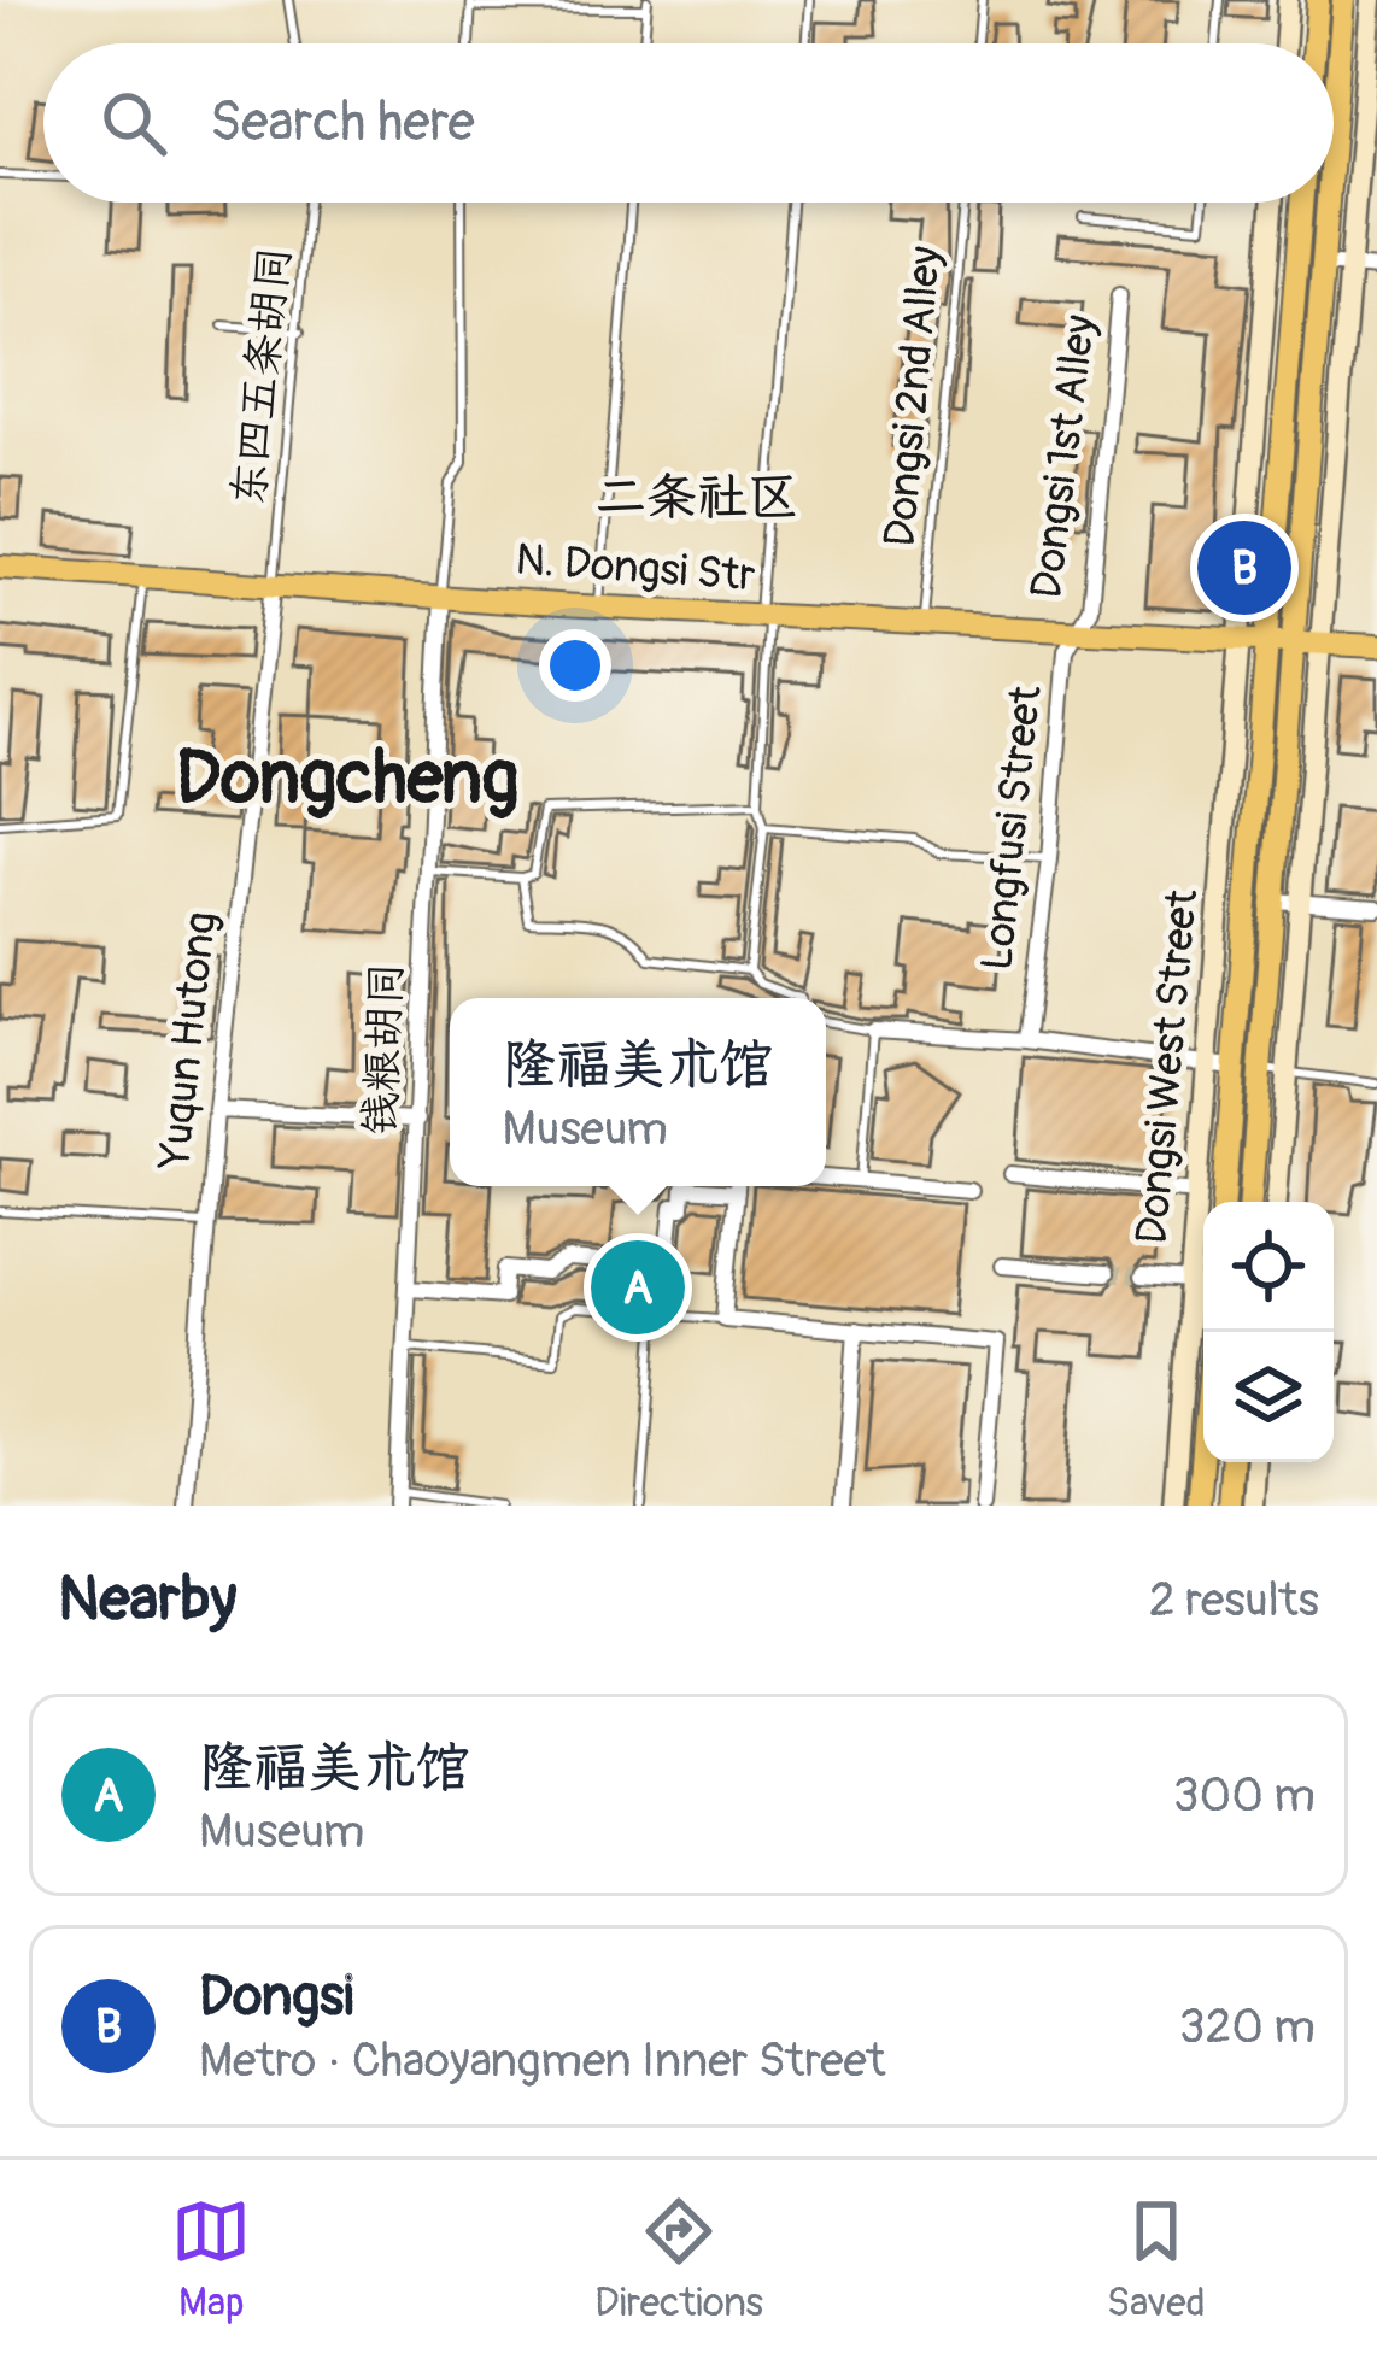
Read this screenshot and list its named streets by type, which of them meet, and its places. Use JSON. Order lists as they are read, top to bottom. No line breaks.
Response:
{"streets":{"main road":["N. Dongsi Str","Dongsi West Street"],"street":["Dongsi 1st Alley","Longfusi Street","Yuqun Hutong","钱粮胡同"],"lane":["东四五条胡同","Dongsi 2nd Alley"]},"crossings":[["东四五条胡同","N. Dongsi Str"],["东四五条胡同","Yuqun Hutong"],["Dongsi 2nd Alley","N. Dongsi Str"],["Dongsi 1st Alley","N. Dongsi Str"],["Dongsi 1st Alley","Longfusi Street"],["N. Dongsi Str","Longfusi Street"],["N. Dongsi Str","Yuqun Hutong"],["N. Dongsi Str","钱粮胡同"],["N. Dongsi Str","Dongsi West Street"]],"districts":["二条社区","Dongcheng"],"page":{"search":"Search here","pins":["B","A"],"popup":["隆福美术馆","Museum"],"heading":["Nearby","2 results"],"list":[{"mark":"A","name":"隆福美术馆","note":"Museum","value":"300 m"},{"mark":"B","name":"Dongsi","note":"Metro · Chaoyangmen Inner Street","value":"320 m"}],"nav":["Map","Directions","Saved"]}}
